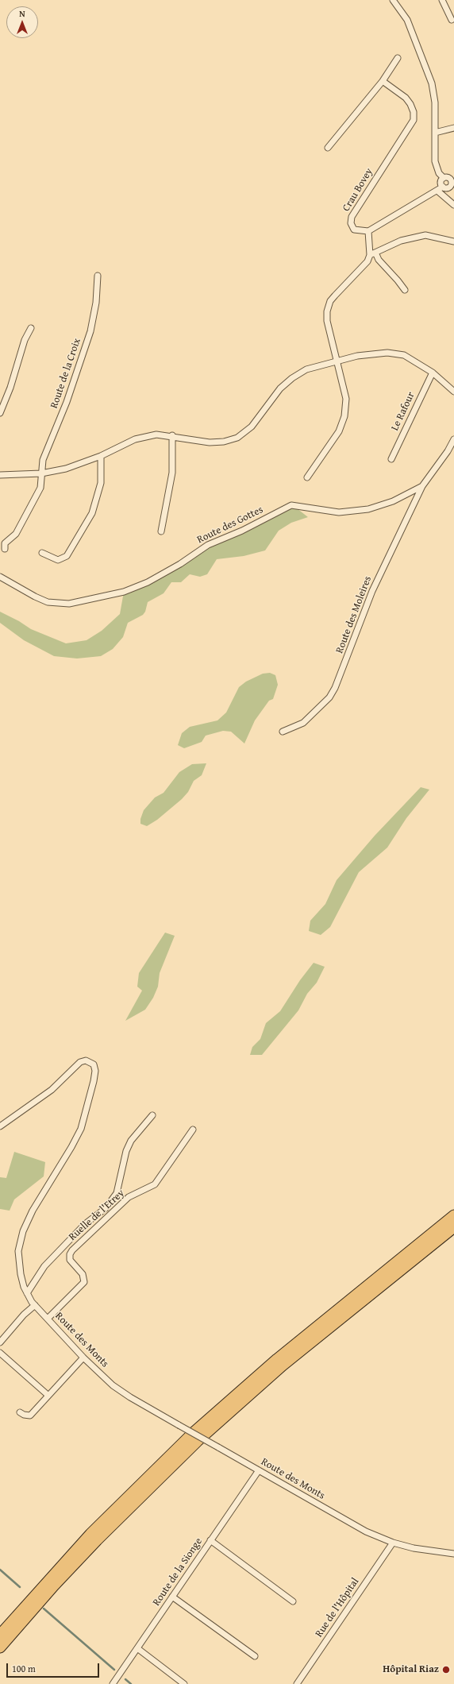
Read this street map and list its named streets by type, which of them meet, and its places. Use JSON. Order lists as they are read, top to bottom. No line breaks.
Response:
{"streets":{"street":["Crau Bovey","Route de la Croix","Le Rafour","Route des Gottes","Route des Moleires","Ruelle de l'Etrey","Route des Monts","Route de la Sionge","Rue de l'Hôpital"]},"crossings":[["Route des Gottes","Route des Moleires"],["Ruelle de l'Etrey","Route des Monts"],["Route des Monts","Route de la Sionge"],["Route des Monts","Rue de l'Hôpital"]],"places":["Hôpital Riaz"],"scale_bar":"100 m","north":"top"}
